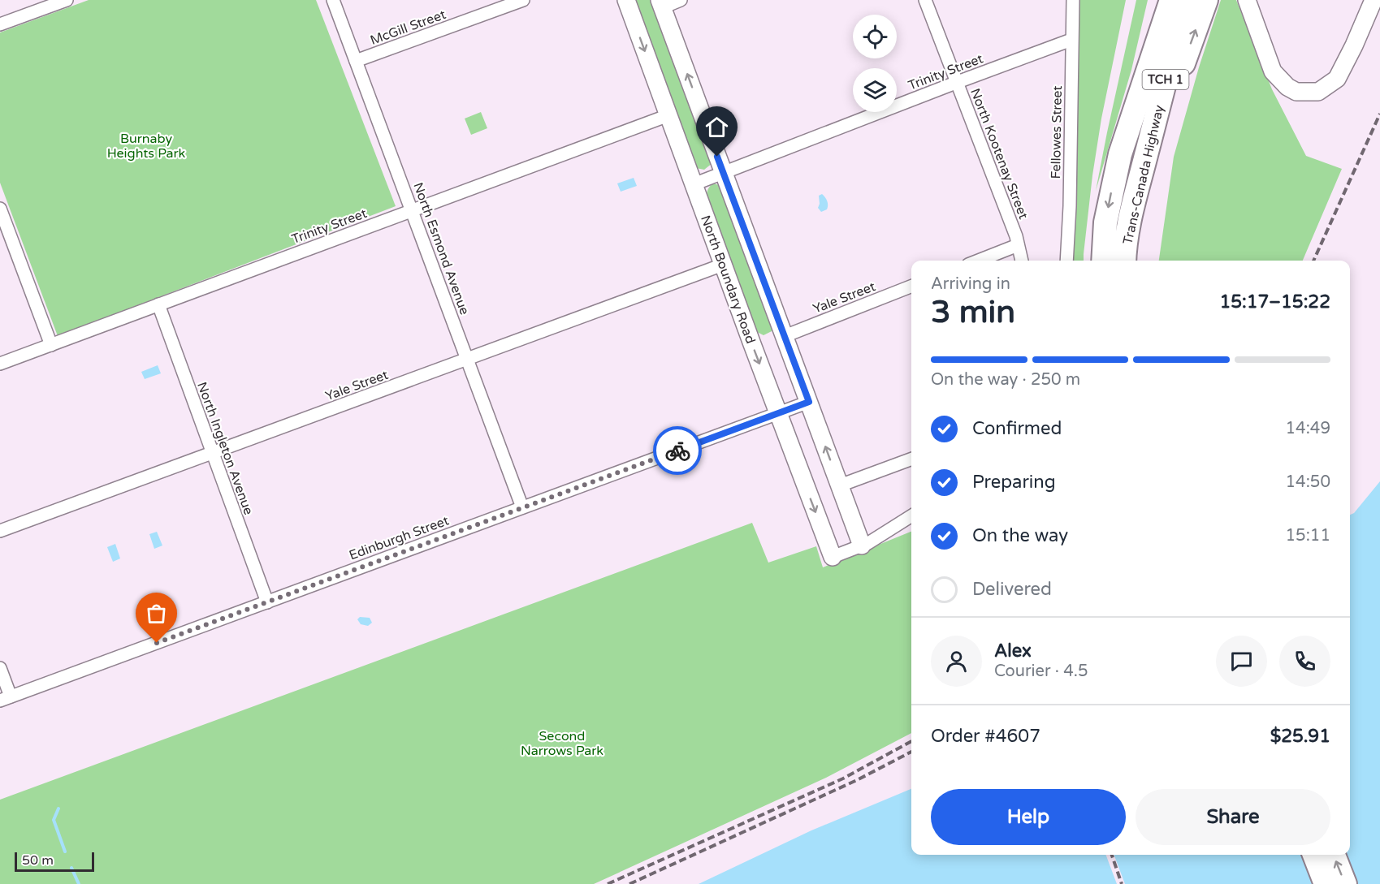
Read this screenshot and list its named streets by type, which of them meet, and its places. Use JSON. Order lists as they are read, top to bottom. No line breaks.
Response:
{"streets":{"highway":["TCH 1","Trans-Canada Highway"],"street":["McGill Street","Trinity Street","Fellowes Street","North Kootenay Street","North Esmond Avenue","North Boundary Road","Yale Street","North Ingleton Avenue","Edinburgh Street"]},"crossings":[["McGill Street","North Esmond Avenue"],["Trinity Street","Fellowes Street"],["Trinity Street","North Kootenay Street"],["Trinity Street","North Esmond Avenue"],["Trinity Street","North Boundary Road"],["Trinity Street","North Ingleton Avenue"],["North Esmond Avenue","Yale Street"],["North Esmond Avenue","Edinburgh Street"],["North Boundary Road","Yale Street"],["North Boundary Road","Edinburgh Street"],["Yale Street","North Ingleton Avenue"],["North Ingleton Avenue","Edinburgh Street"]],"parks":["Burnaby Heights Park","Second Narrows Park"],"scale_bar":"50 m","page":{"heading":["3 min","Arriving in","15:17–15:22"],"panel":["Alex","Courier · 4.5","Order #4607","$25.91"],"bar":"On the way · 250 m","list":[["Confirmed","14:49"],["Preparing","14:50"],["On the way","15:11"],"Delivered"],"buttons":["Help","Share"],"scale":"50 m"}}
